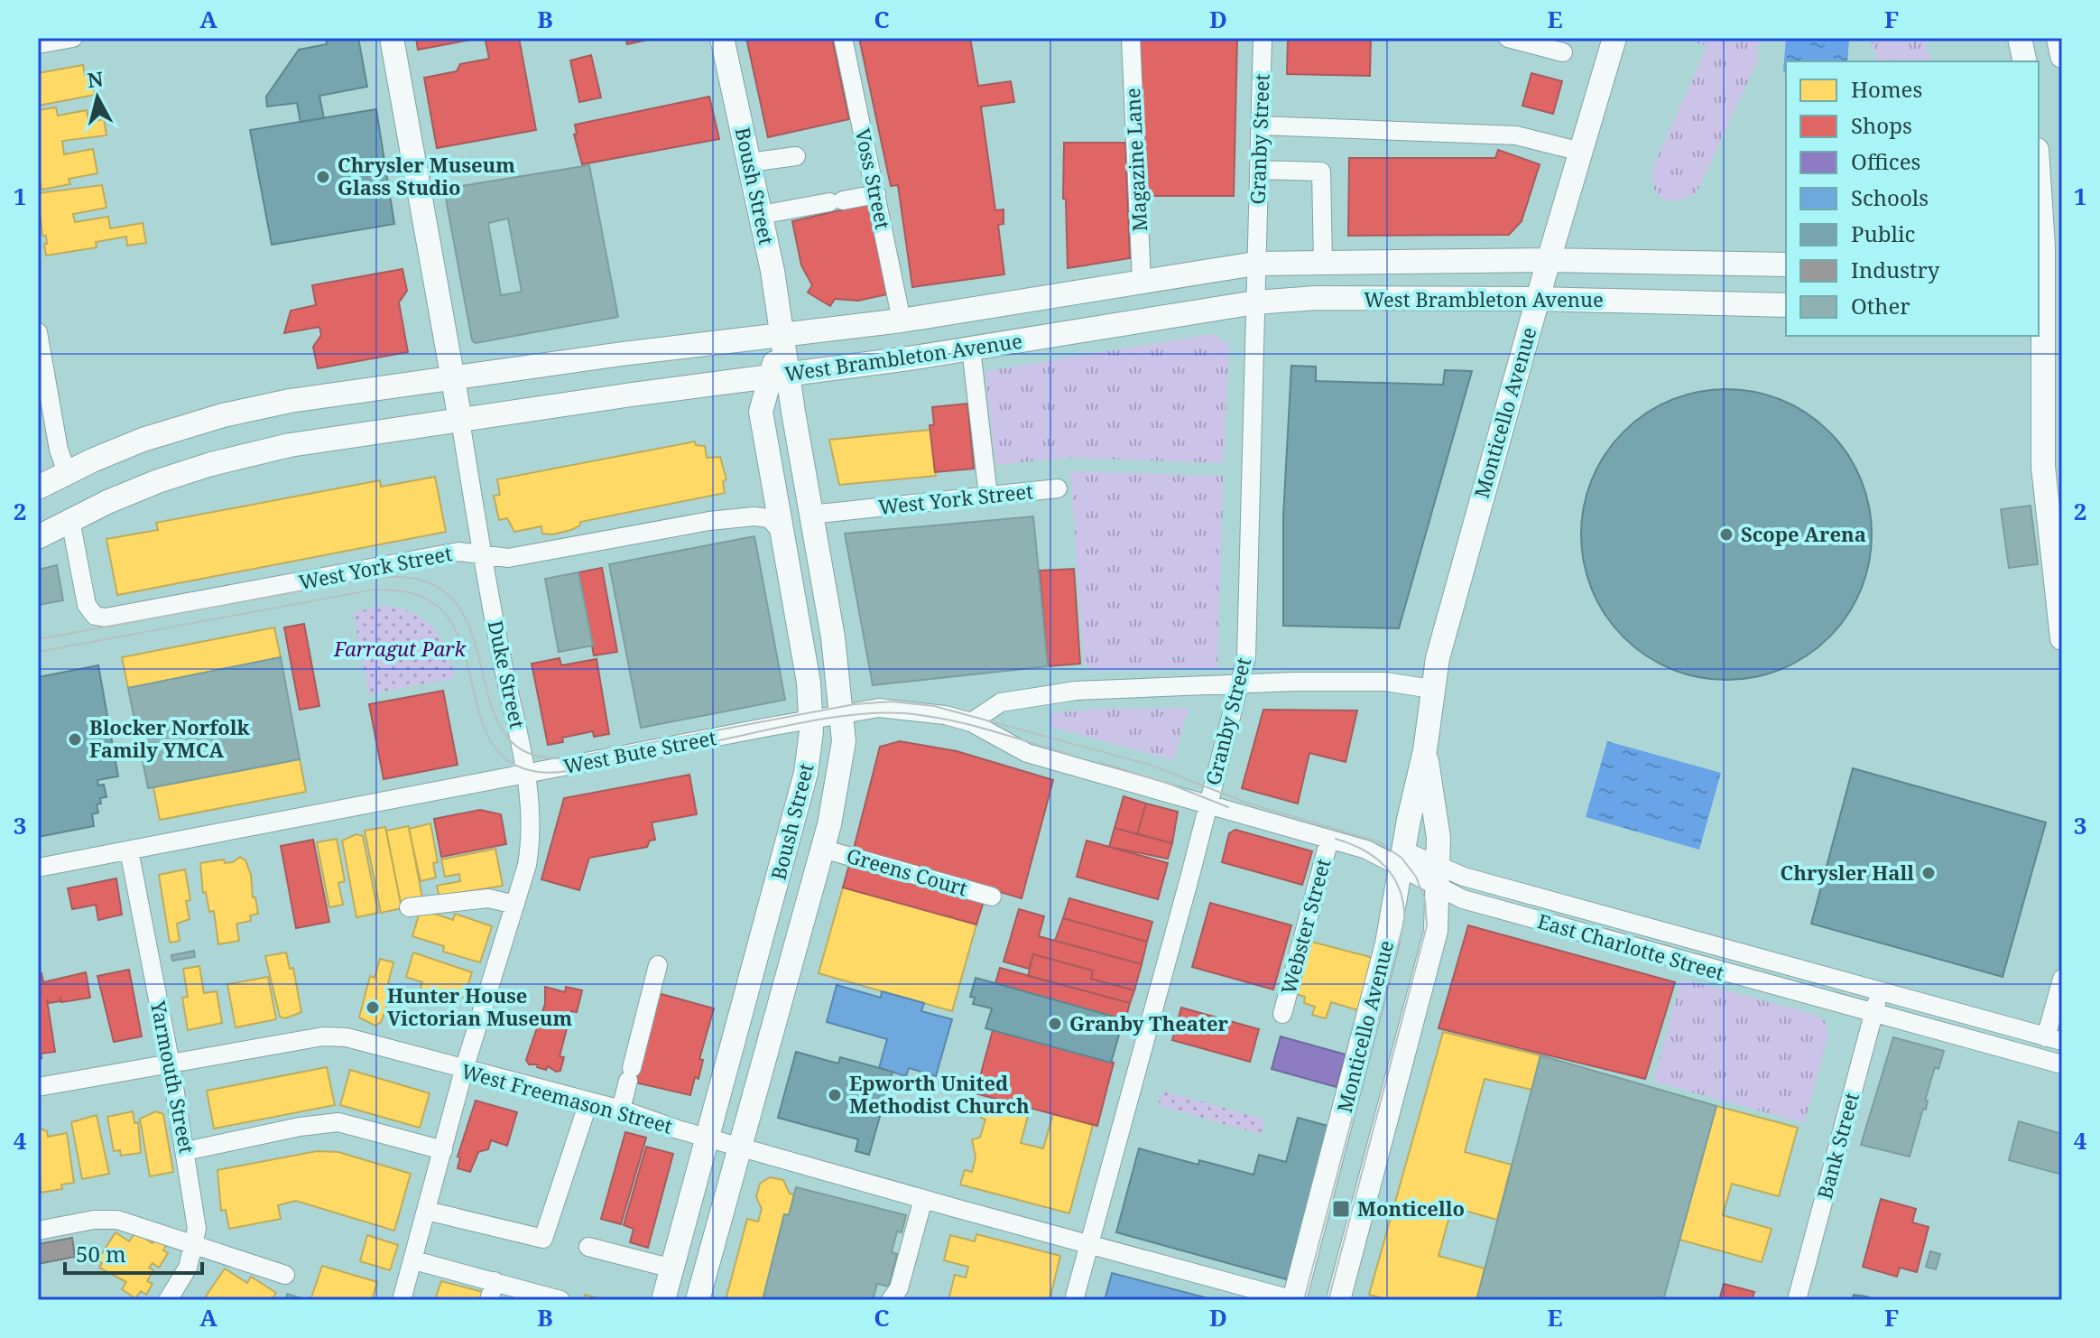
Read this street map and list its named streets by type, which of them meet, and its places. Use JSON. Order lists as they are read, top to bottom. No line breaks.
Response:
{"streets":{"main road":["Boush Street","West Brambleton Avenue","Monticello Avenue","Duke Street"],"street":["Granby Street","Magazine Lane","Voss Street","West York Street","West Bute Street","Greens Court","Webster Street","East Charlotte Street","Yarmouth Street","West Freemason Street","Bank Street"]},"crossings":[["Granby Street","West Brambleton Avenue"],["Granby Street","West Bute Street"],["Granby Street","East Charlotte Street"],["Granby Street","West Freemason Street"],["Magazine Lane","West Brambleton Avenue"],["Voss Street","West Brambleton Avenue"],["Boush Street","West Brambleton Avenue"],["Boush Street","West York Street"],["Boush Street","West Bute Street"],["Boush Street","Greens Court"],["Boush Street","West Freemason Street"],["West Brambleton Avenue","Monticello Avenue"],["West Brambleton Avenue","West York Street"],["West Brambleton Avenue","Duke Street"],["Monticello Avenue","East Charlotte Street"],["Monticello Avenue","West Freemason Street"],["West York Street","Duke Street"],["Duke Street","West Bute Street"],["Duke Street","West Freemason Street"],["West Bute Street","East Charlotte Street"],["West Bute Street","Yarmouth Street"],["Webster Street","East Charlotte Street"],["East Charlotte Street","Bank Street"],["Yarmouth Street","West Freemason Street"]],"parks":["Farragut Park"],"places":{"other":["Chrysler Museum Glass Studio","Scope Arena","Blocker Norfolk Family YMCA","Chrysler Hall","Hunter House Victorian Museum","Granby Theater","Epworth United Methodist Church"],"transit":["Monticello"]},"legend":["Homes","Shops","Offices","Schools","Public","Industry","Other"],"scale_bar":"50 m","north":"top","grid":{"columns":["A","B","C","D","E","F"],"rows":["1","2","3","4"]}}
